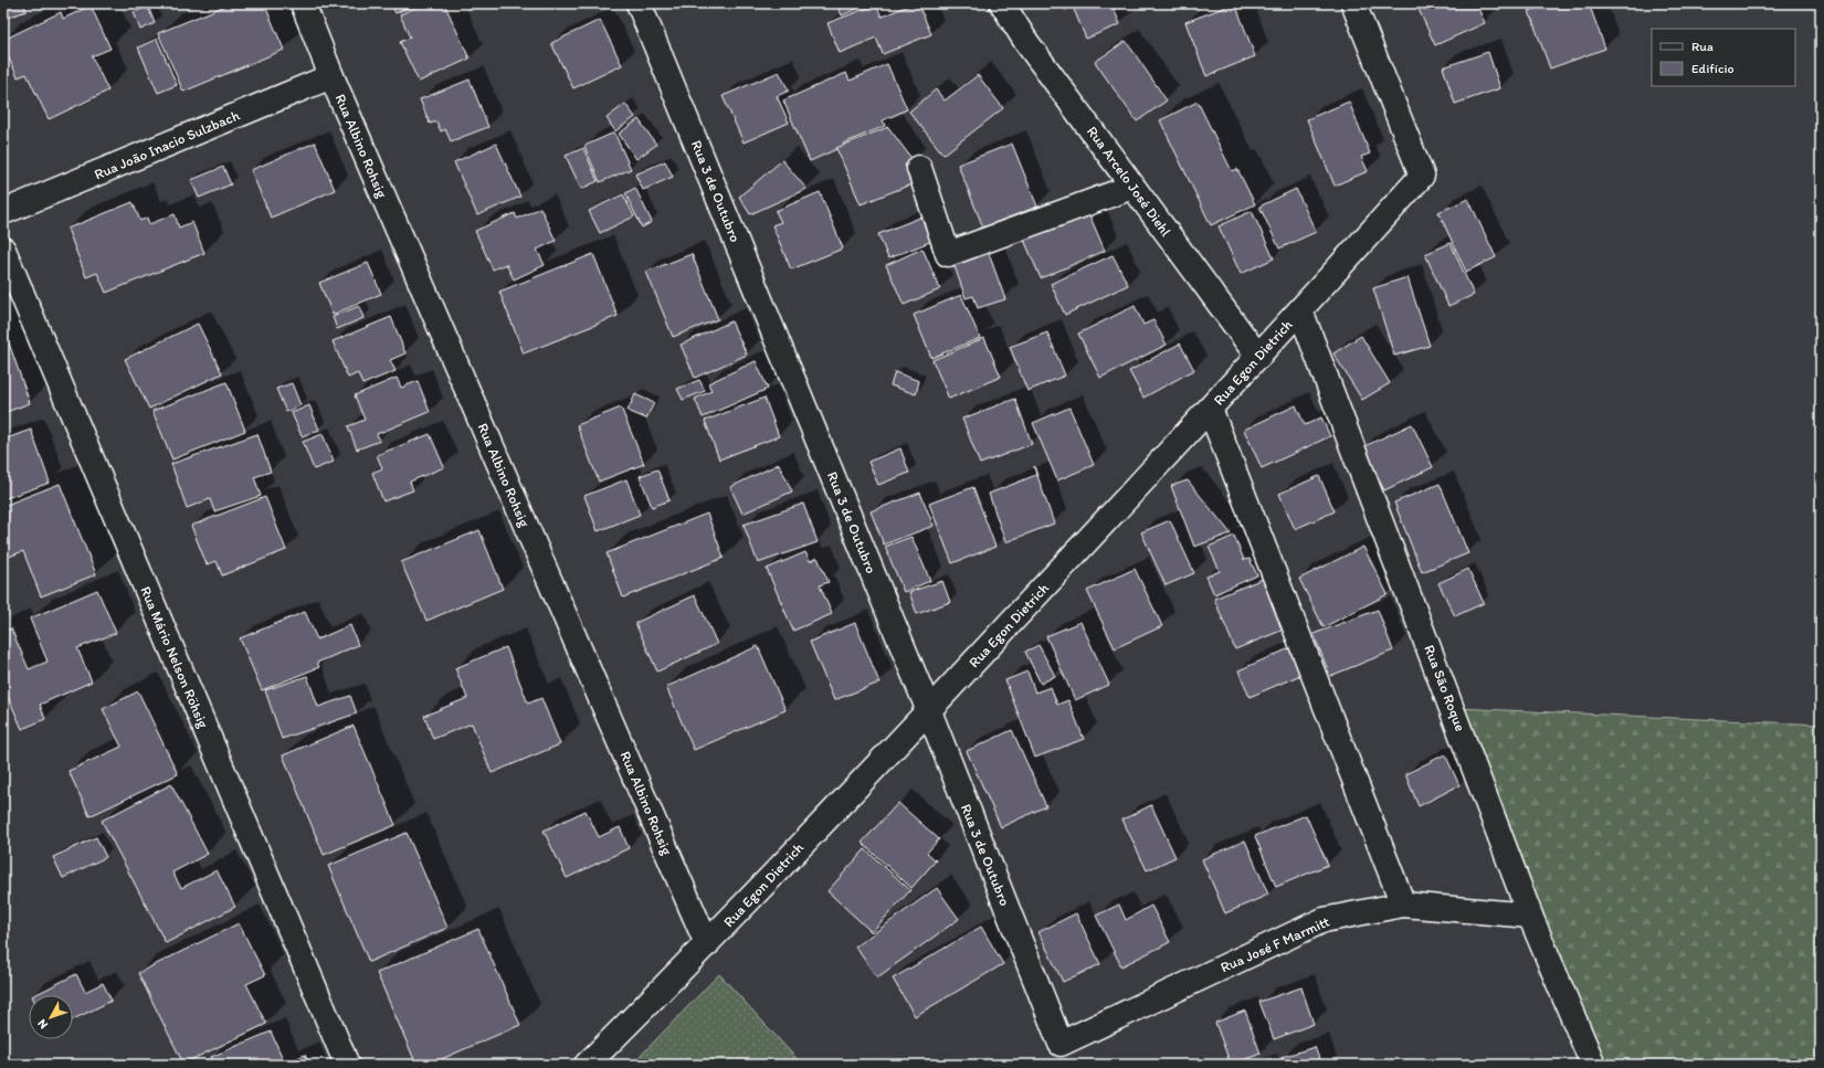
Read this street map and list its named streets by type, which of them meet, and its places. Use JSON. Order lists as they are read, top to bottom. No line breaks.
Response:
{"streets":{"street":["Rua João Inacio Sulzbach","Rua Albino Rohsig","Rua Arcelo José Diehl","Rua 3 de Outubro","Rua Egon Dietrich","Rua Mário Nelson Röhsig","Rua São Roque","Rua José F Marmitt"]},"crossings":[["Rua João Inacio Sulzbach","Rua Albino Rohsig"],["Rua Albino Rohsig","Rua Egon Dietrich"],["Rua Arcelo José Diehl","Rua Egon Dietrich"],["Rua 3 de Outubro","Rua Egon Dietrich"],["Rua 3 de Outubro","Rua José F Marmitt"],["Rua Egon Dietrich","Rua São Roque"],["Rua São Roque","Rua José F Marmitt"]],"legend":["Rua","Edifício"],"north":"bottom left"}
